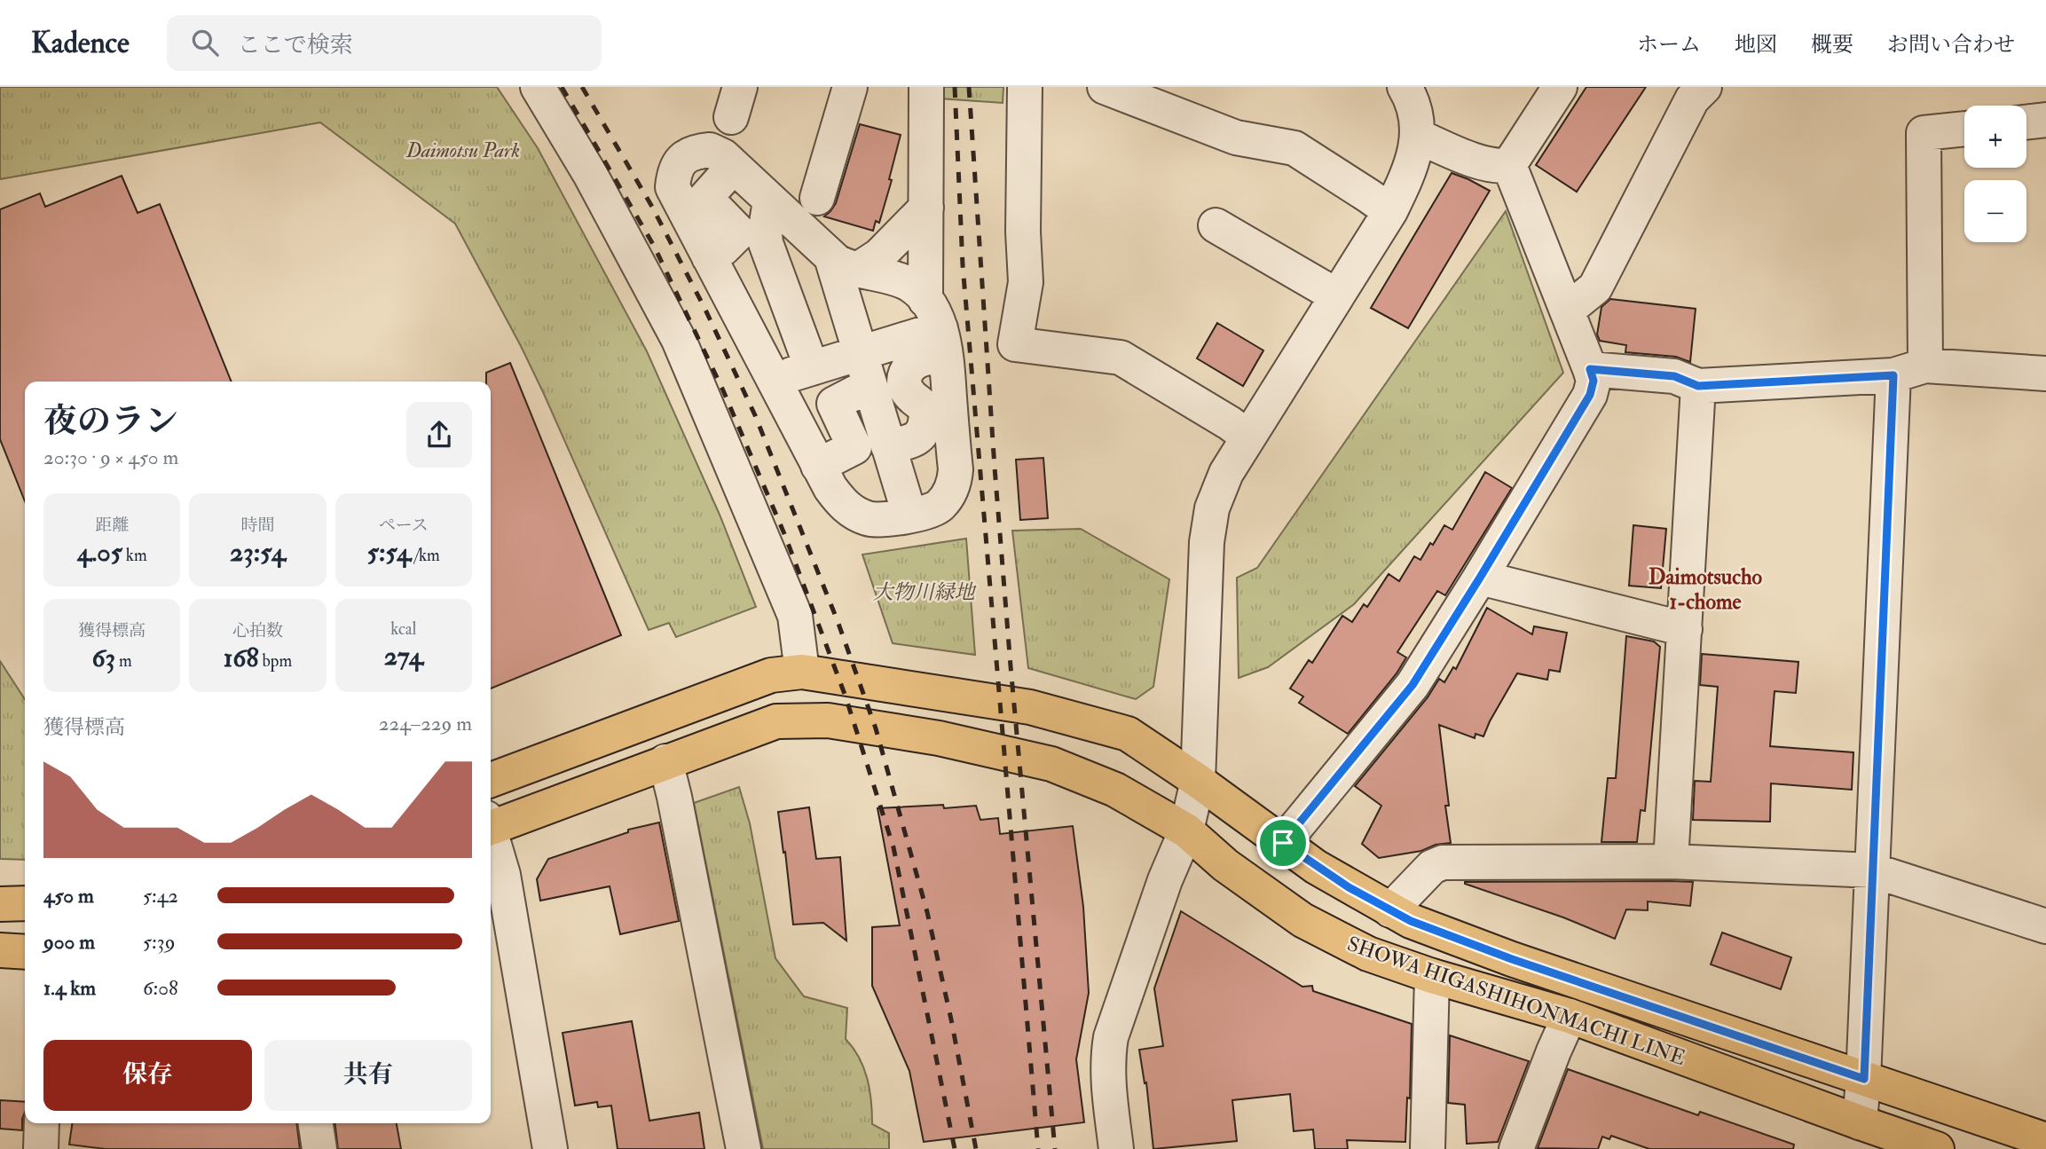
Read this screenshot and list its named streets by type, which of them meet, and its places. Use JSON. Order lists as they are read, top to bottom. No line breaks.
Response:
{"streets":{"main road":["SHOWA HIGASHIHONMACHI LINE"]},"districts":["Daimotsucho 1-chome"],"parks":["Daimotsu Park","大物川緑地"],"page":{"header":"Kadence","search":"ここで検索","nav":["ホーム","地図","概要","お問い合わせ"],"map_buttons":["+","−"],"heading":["夜のラン","20:30 · 9 × 450 m"],"stats":[["距離","4.05 km"],["時間","23:54"],["ペース","5:54 /km"],["獲得標高","63 m"],["心拍数","168 bpm"],["kcal","274"]],"chart":["獲得標高","224–229 m"],"list":[{"name":"450 m","note":"5:42"},{"name":"900 m","note":"5:39"},{"name":"1.4 km","note":"6:08"}],"buttons":["保存","共有"]}}
